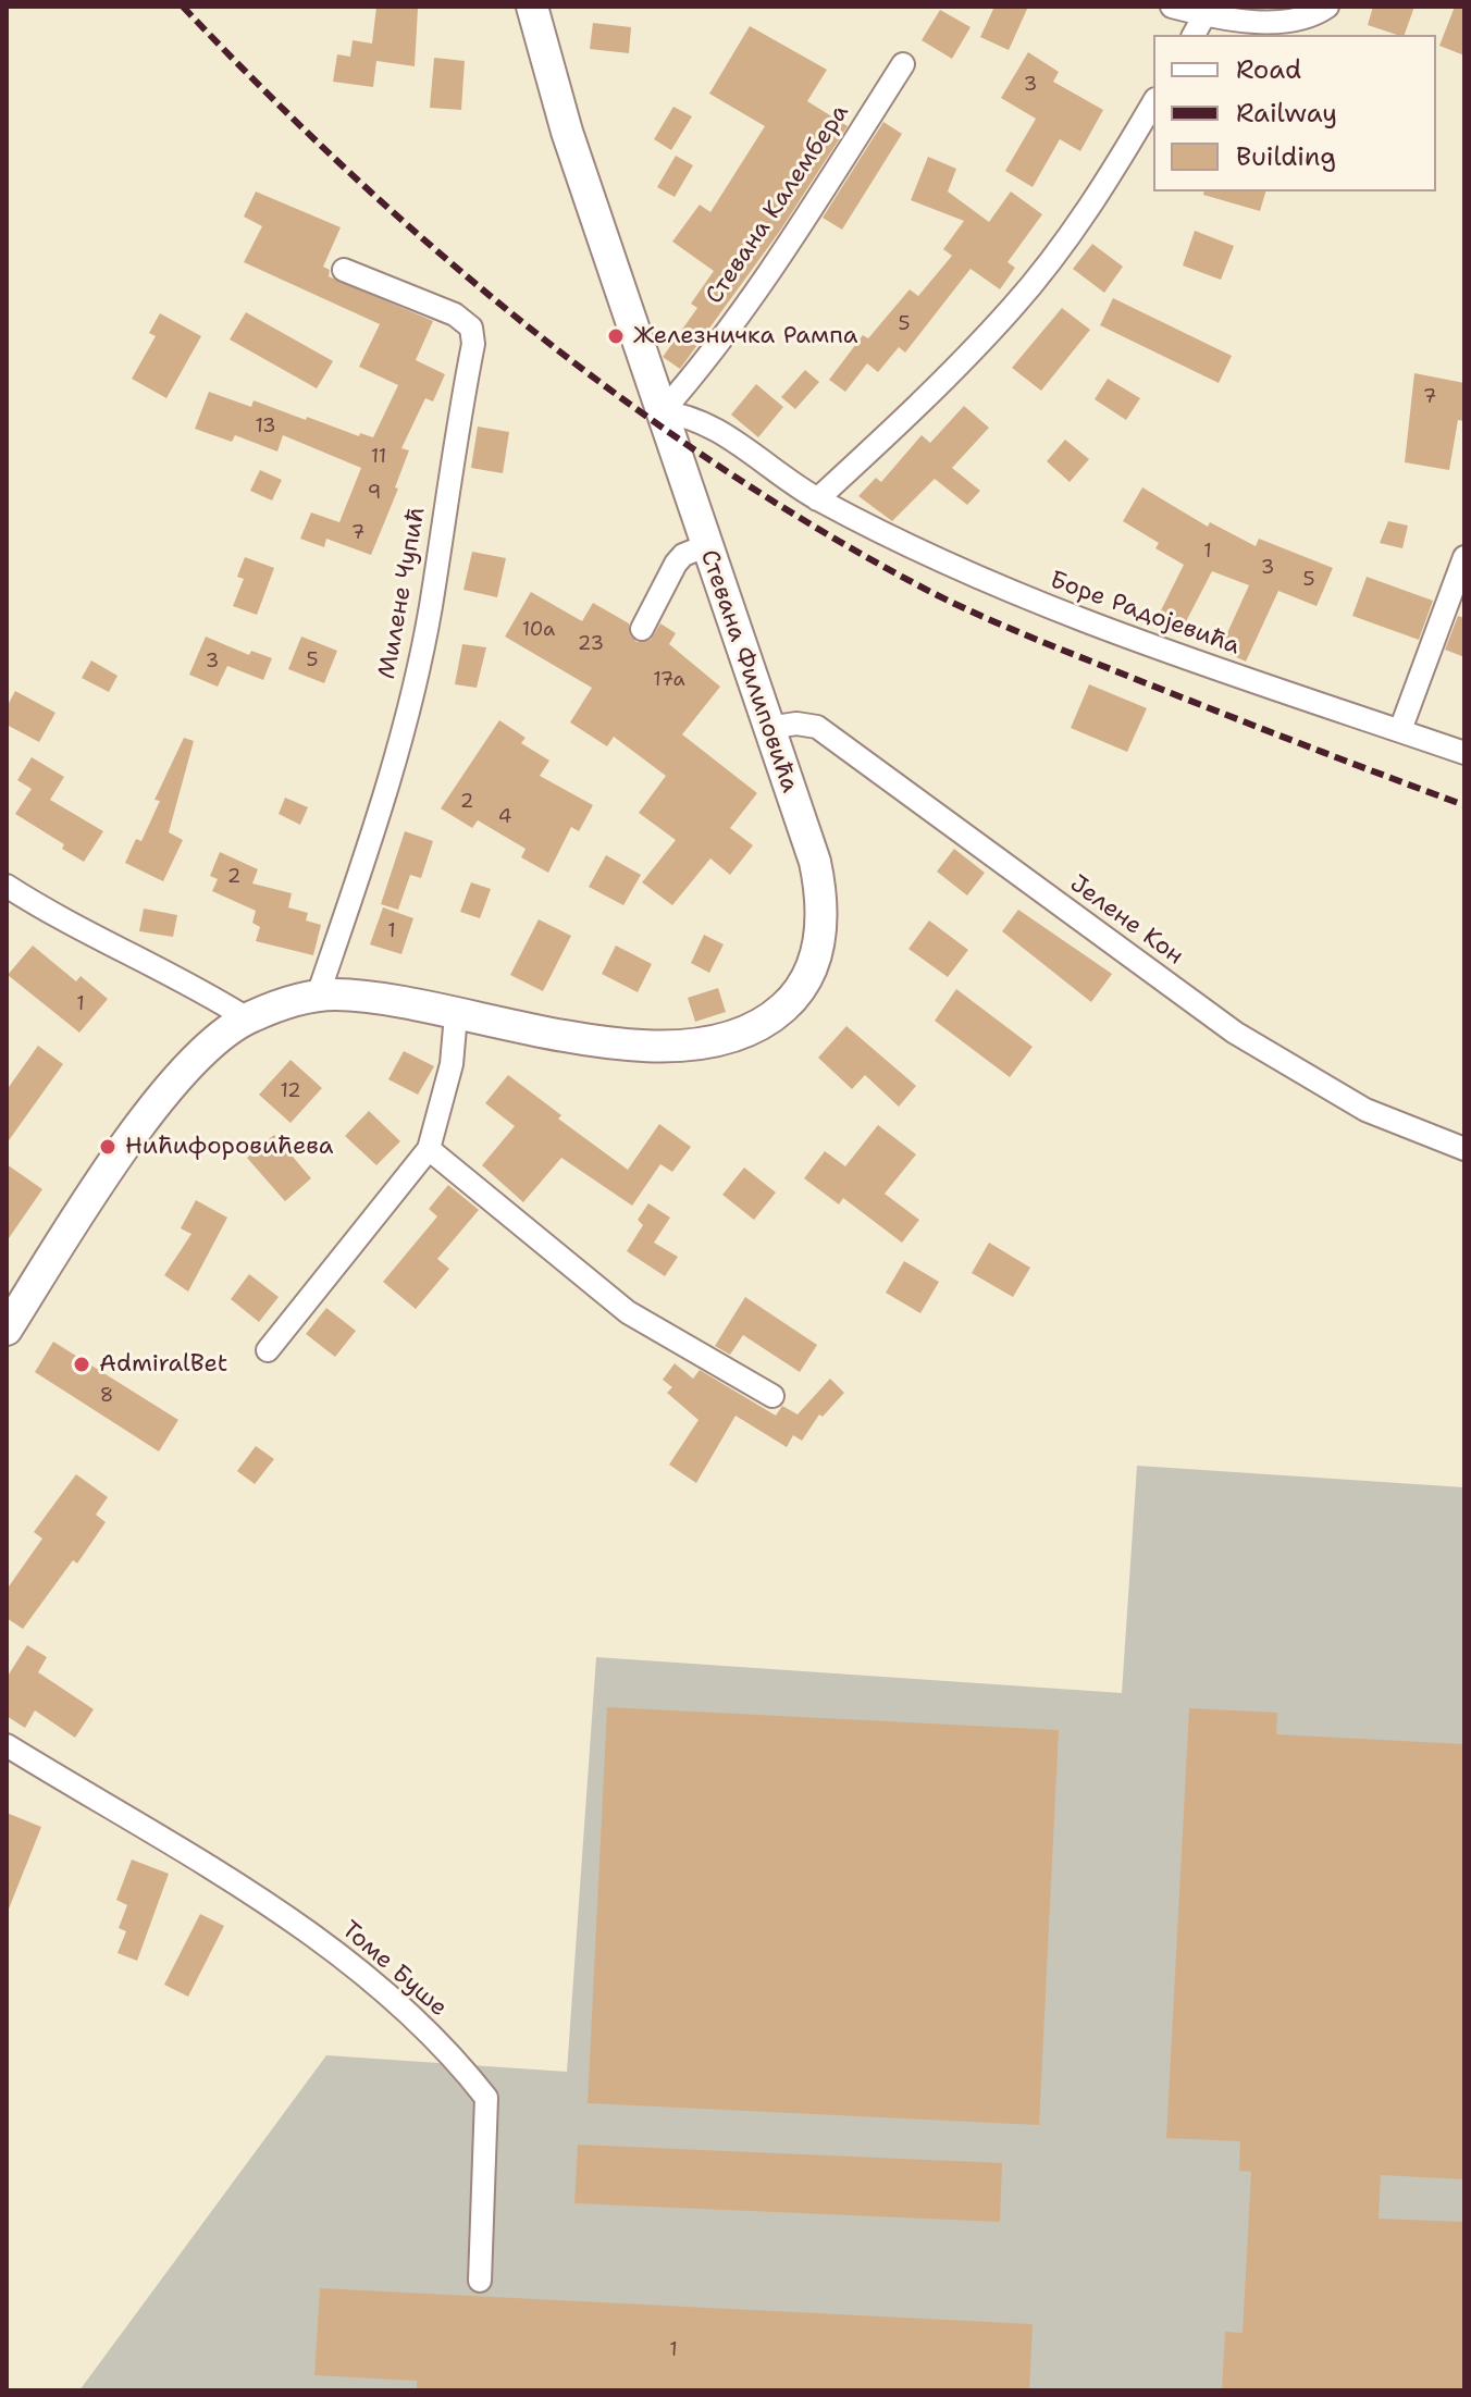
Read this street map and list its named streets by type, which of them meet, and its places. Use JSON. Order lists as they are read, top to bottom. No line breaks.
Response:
{"streets":{"main road":["Стевана Филиповића"],"street":["Стевана Калембера","Милене Чупић","Боре Радојевића","Јелене Кон","Томе Буше"]},"crossings":[["Стевана Калембера","Боре Радојевића"],["Стевана Калембера","Стевана Филиповића"],["Милене Чупић","Стевана Филиповића"],["Боре Радојевића","Стевана Филиповића"],["Стевана Филиповића","Јелене Кон"]],"places":["Железничка Рампа","Нићифоровићева","AdmiralBet"],"house_numbers":["3","5","7","13","11","9","7","1","3","5","10a","23","5","3","17a","2","4","2","1","1","12","8","1"],"legend":["Road","Railway","Building"]}
